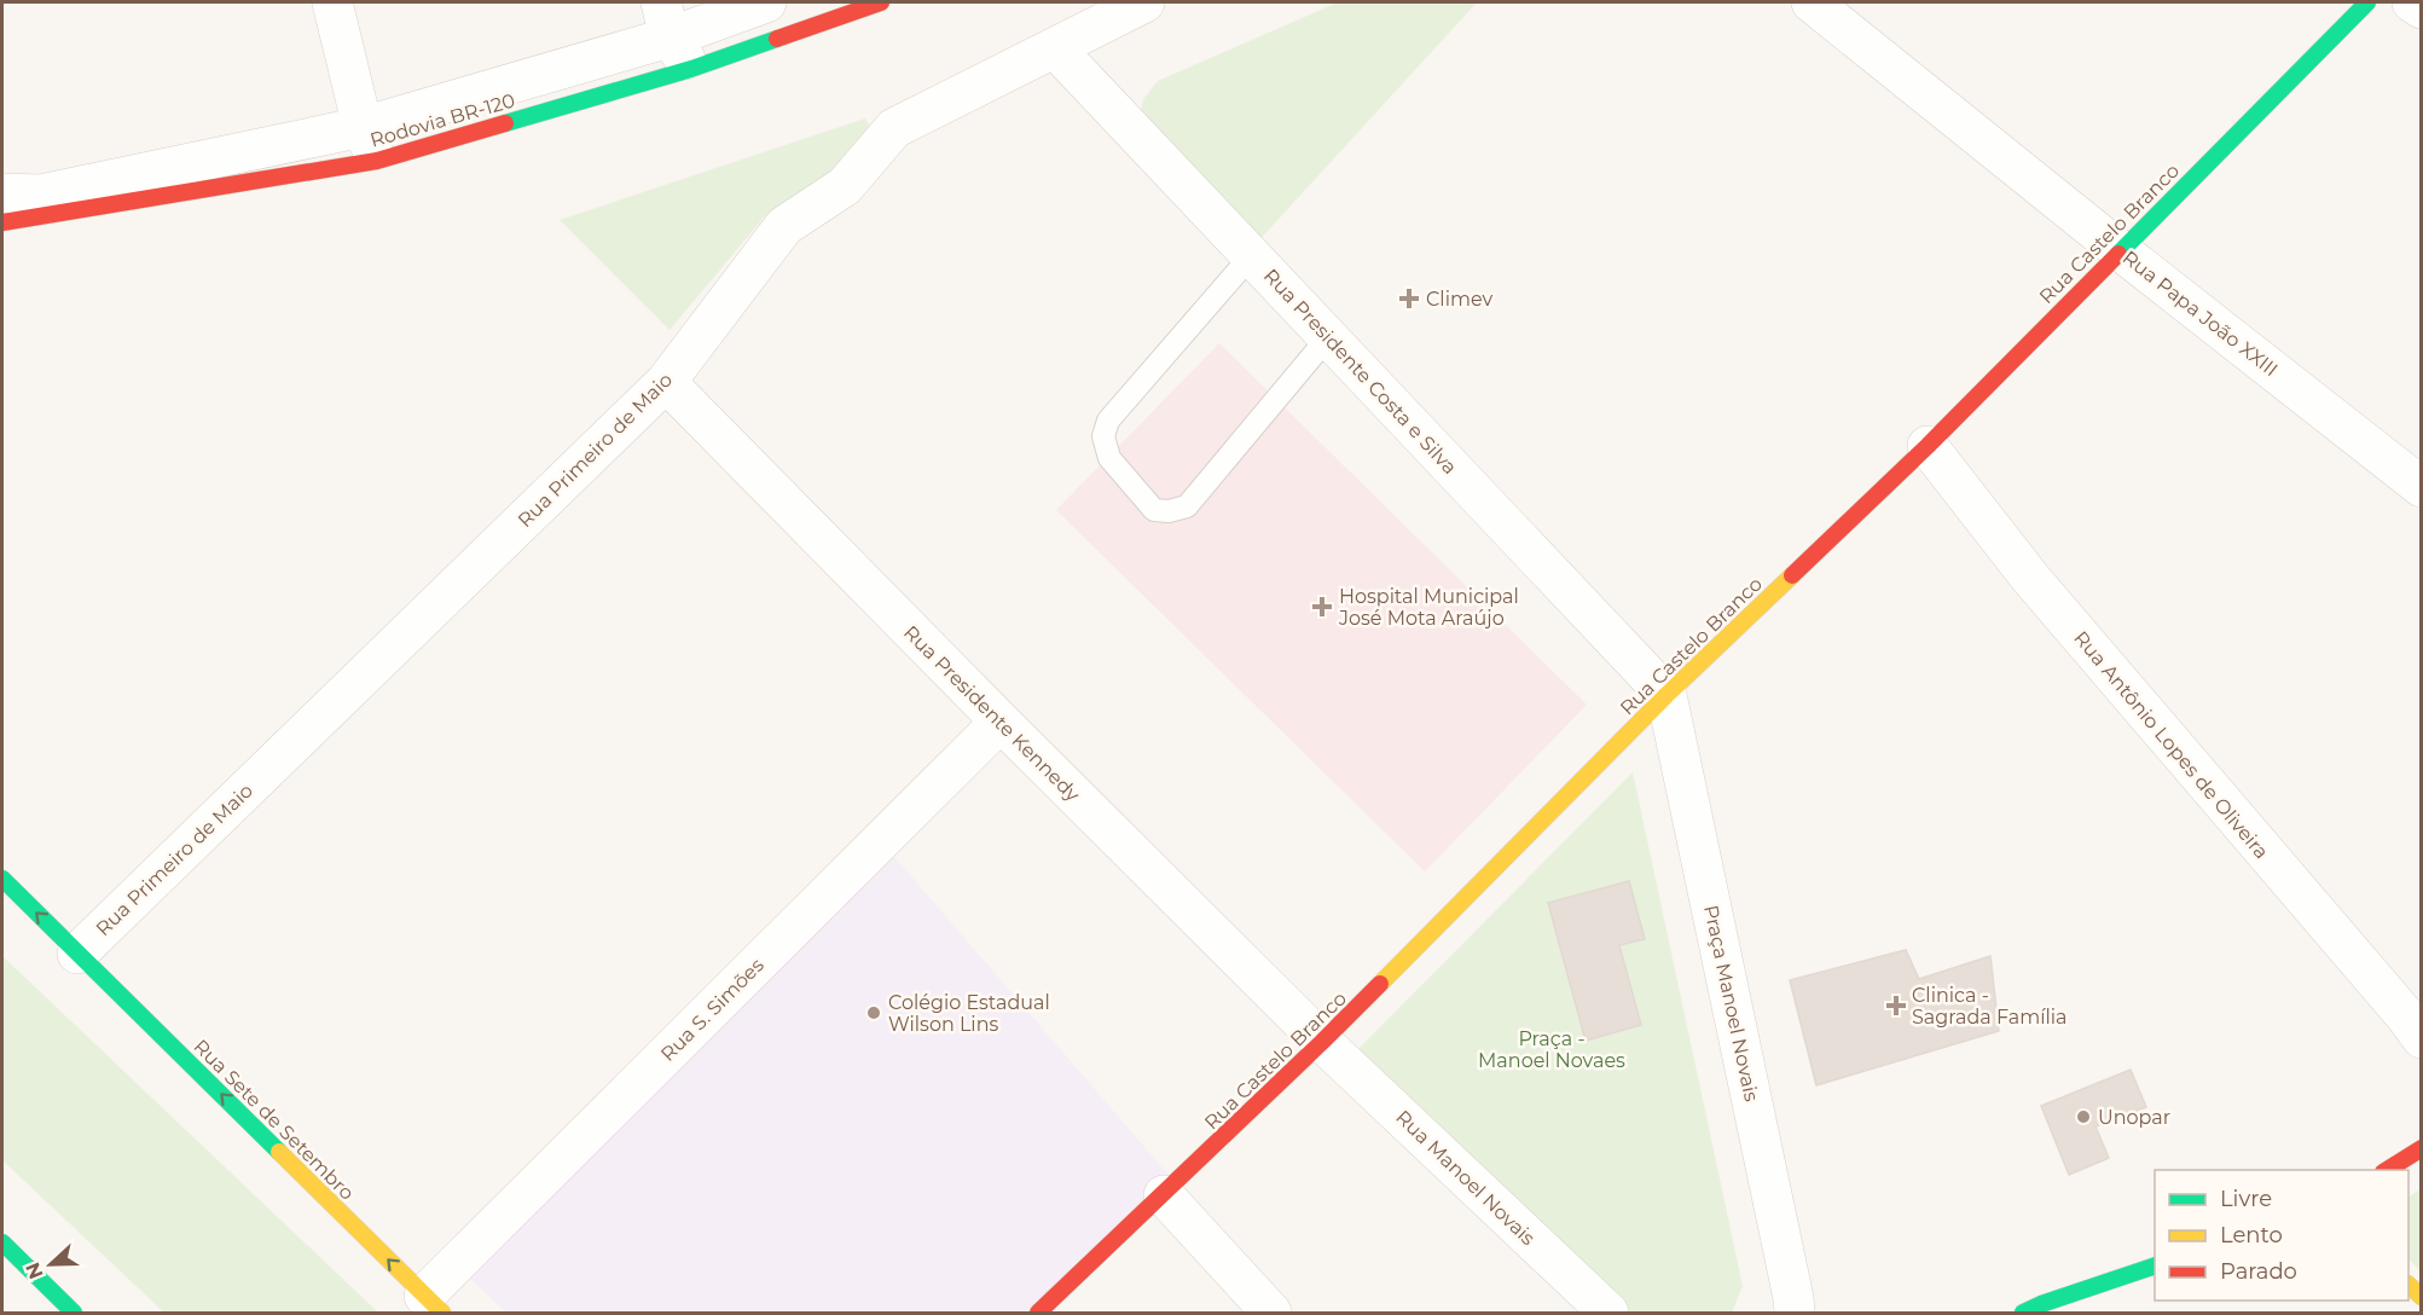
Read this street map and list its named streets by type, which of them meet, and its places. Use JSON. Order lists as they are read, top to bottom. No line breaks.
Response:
{"streets":{"street":["Rodovia BR-120","Rua Castelo Branco","Rua Papa João XXIII","Rua Presidente Costa e Silva","Rua Primeiro de Maio","Rua Presidente Kennedy","Rua Antônio Lopes de Oliveira","Praça Manoel Novais","Rua S. Simões","Rua Sete de Setembro","Rua Manoel Novais"]},"crossings":[["Rua Castelo Branco","Rua Papa João XXIII"],["Rua Castelo Branco","Rua Presidente Costa e Silva"],["Rua Castelo Branco","Rua Presidente Kennedy"],["Rua Castelo Branco","Rua Antônio Lopes de Oliveira"],["Rua Castelo Branco","Praça Manoel Novais"],["Rua Castelo Branco","Rua Manoel Novais"],["Rua Presidente Costa e Silva","Rua Primeiro de Maio"],["Rua Presidente Costa e Silva","Praça Manoel Novais"],["Rua Primeiro de Maio","Rua Presidente Kennedy"],["Rua Primeiro de Maio","Rua Sete de Setembro"],["Rua Presidente Kennedy","Rua S. Simões"],["Rua Presidente Kennedy","Rua Manoel Novais"],["Rua S. Simões","Rua Sete de Setembro"]],"one_way":["Rua Sete de Setembro"],"parks":["Praça - Manoel Novaes"],"places":{"health":["Climev","Hospital Municipal José Mota Araújo","Clinica - Sagrada Família"],"other":["Colégio Estadual Wilson Lins","Unopar"]},"legend":["Livre","Lento","Parado"],"north":"left"}
